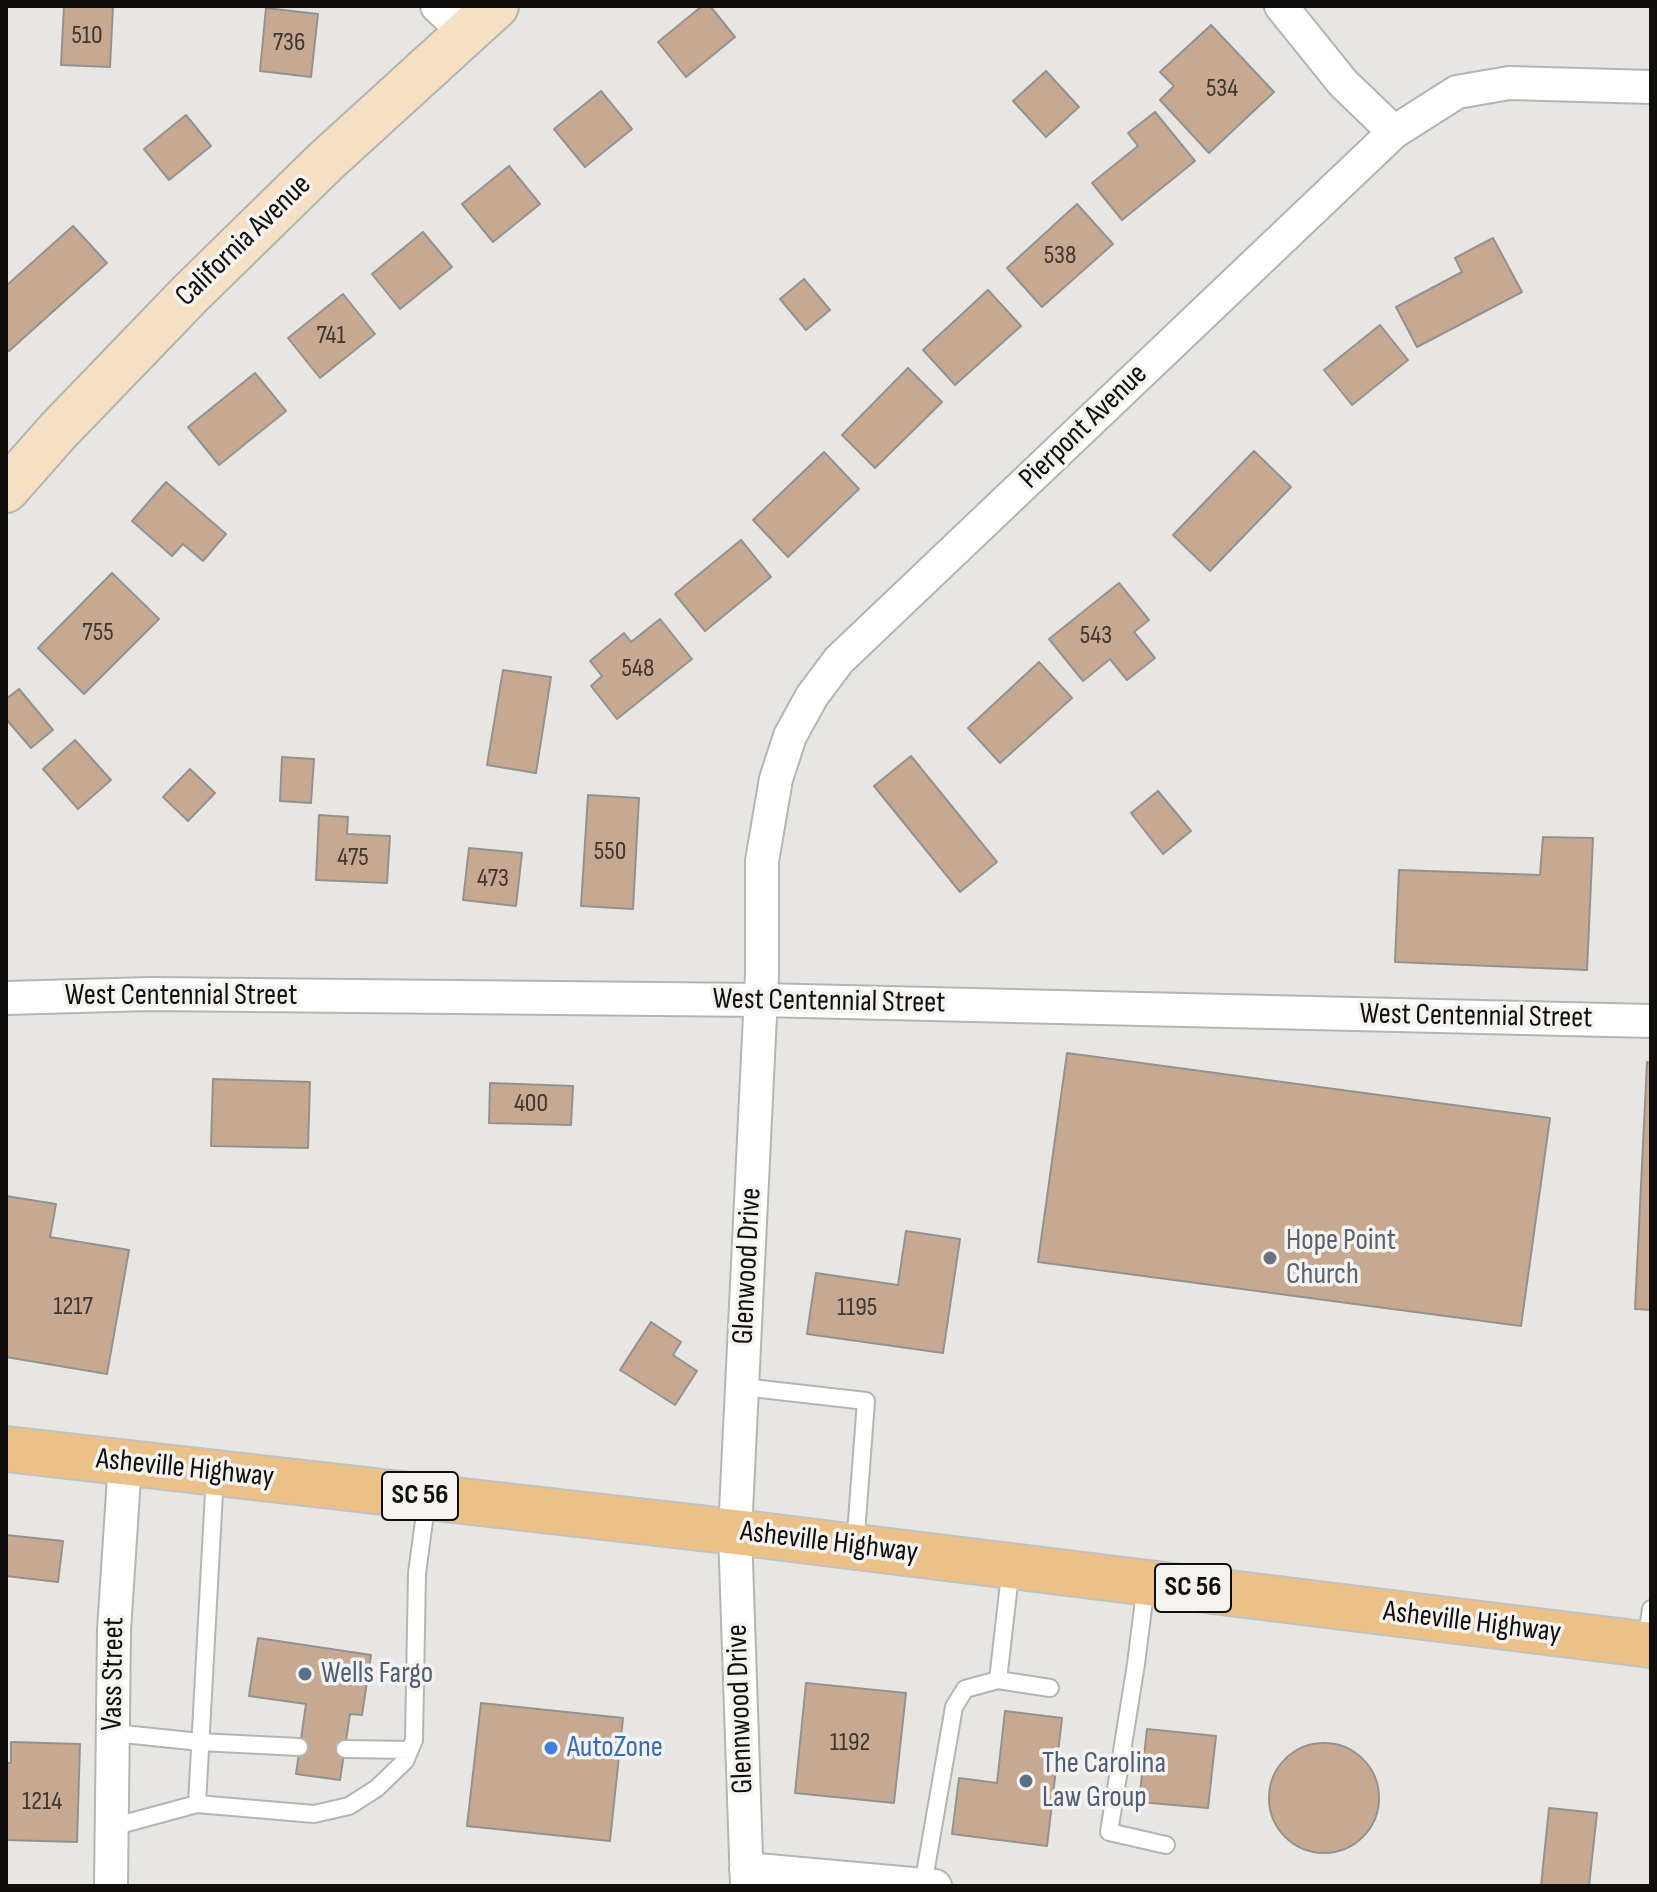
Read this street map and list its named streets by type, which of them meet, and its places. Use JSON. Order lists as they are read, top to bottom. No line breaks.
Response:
{"streets":{"main road":["California Avenue","Asheville Highway","SC 56"],"street":["Pierpont Avenue","West Centennial Street","Glenwood Drive","Vass Street","Glennwood Drive"]},"crossings":[["Pierpont Avenue","West Centennial Street"],["Pierpont Avenue","Glenwood Drive"],["West Centennial Street","Glenwood Drive"],["Glenwood Drive","Asheville Highway"],["Glenwood Drive","Glennwood Drive"],["Asheville Highway","Vass Street"],["Asheville Highway","Glennwood Drive"]],"places":["Hope Point Church","Wells Fargo","AutoZone","The Carolina Law Group"],"house_numbers":["510","736","534","538","741","755","543","548","550","475","473","400","1217","1195","1192","1214"]}
